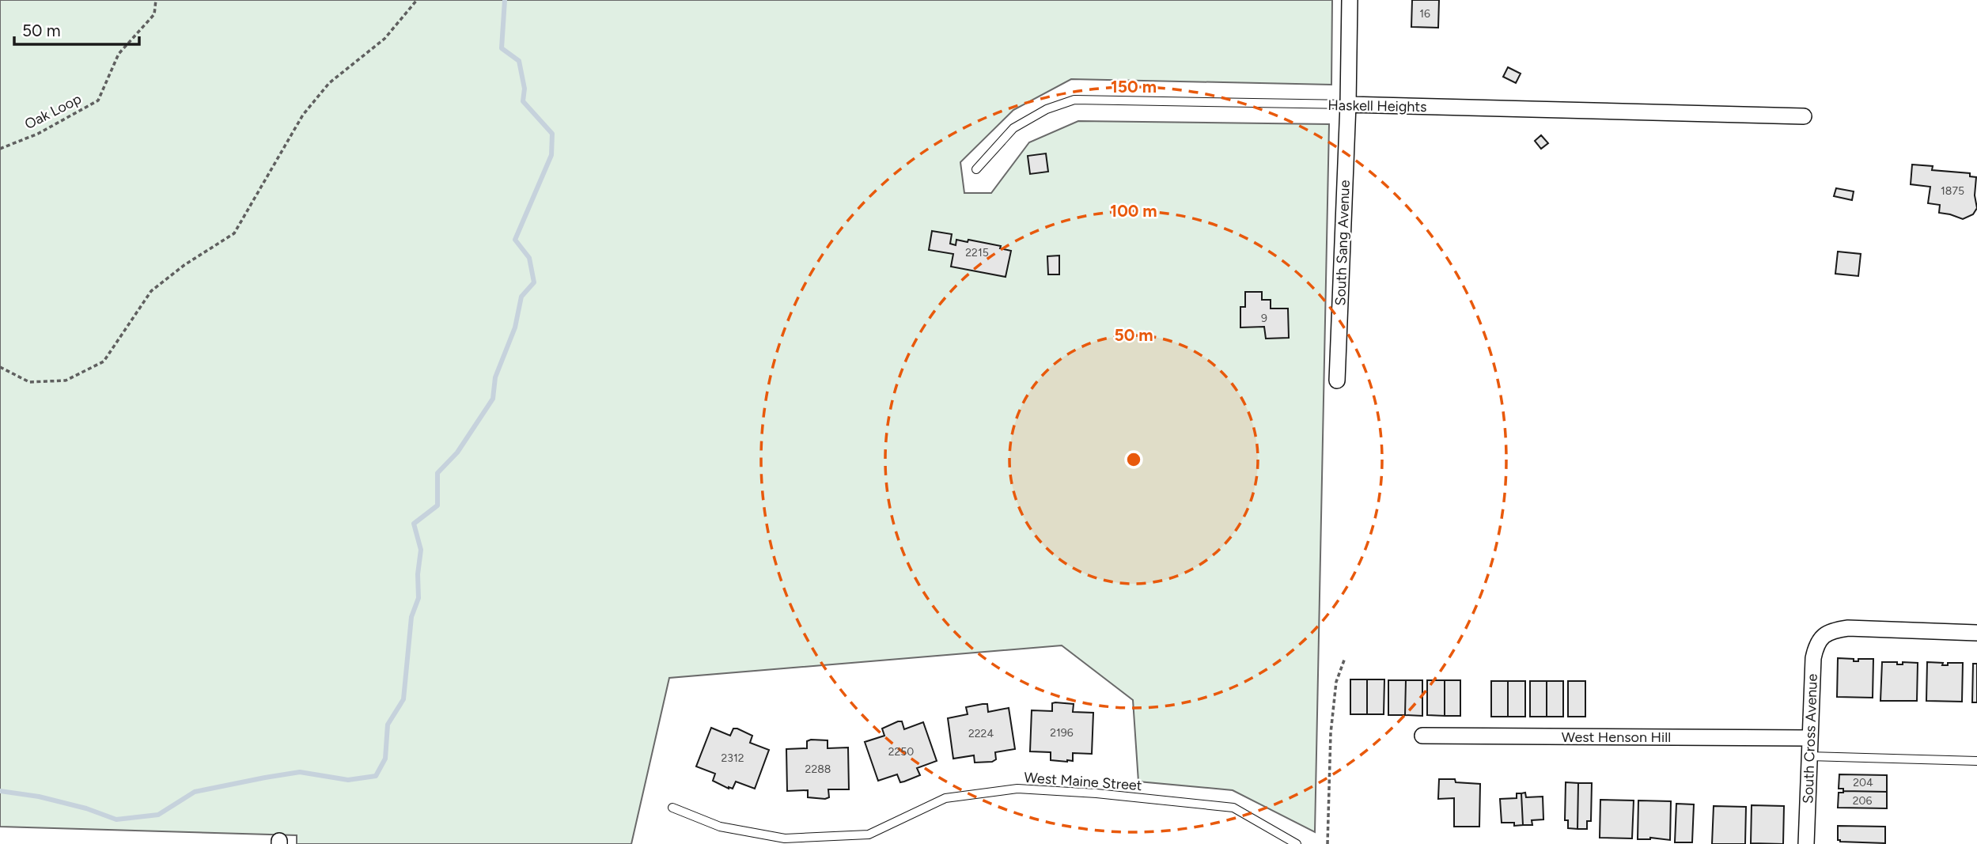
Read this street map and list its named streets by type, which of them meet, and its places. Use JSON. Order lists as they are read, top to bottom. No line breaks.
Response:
{"streets":{"street":["Haskell Heights","South Sang Avenue","West Henson Hill","South Cross Avenue"],"lane":["West Maine Street"],"path":["Oak Loop"]},"crossings":[["Haskell Heights","South Sang Avenue"],["West Henson Hill","South Cross Avenue"]],"house_numbers":["16","1875","2215","9","2196","2224","2250","2312","2288","204","206"],"scale_bar":"50 m","rings":["150 m","100 m","50 m"]}
